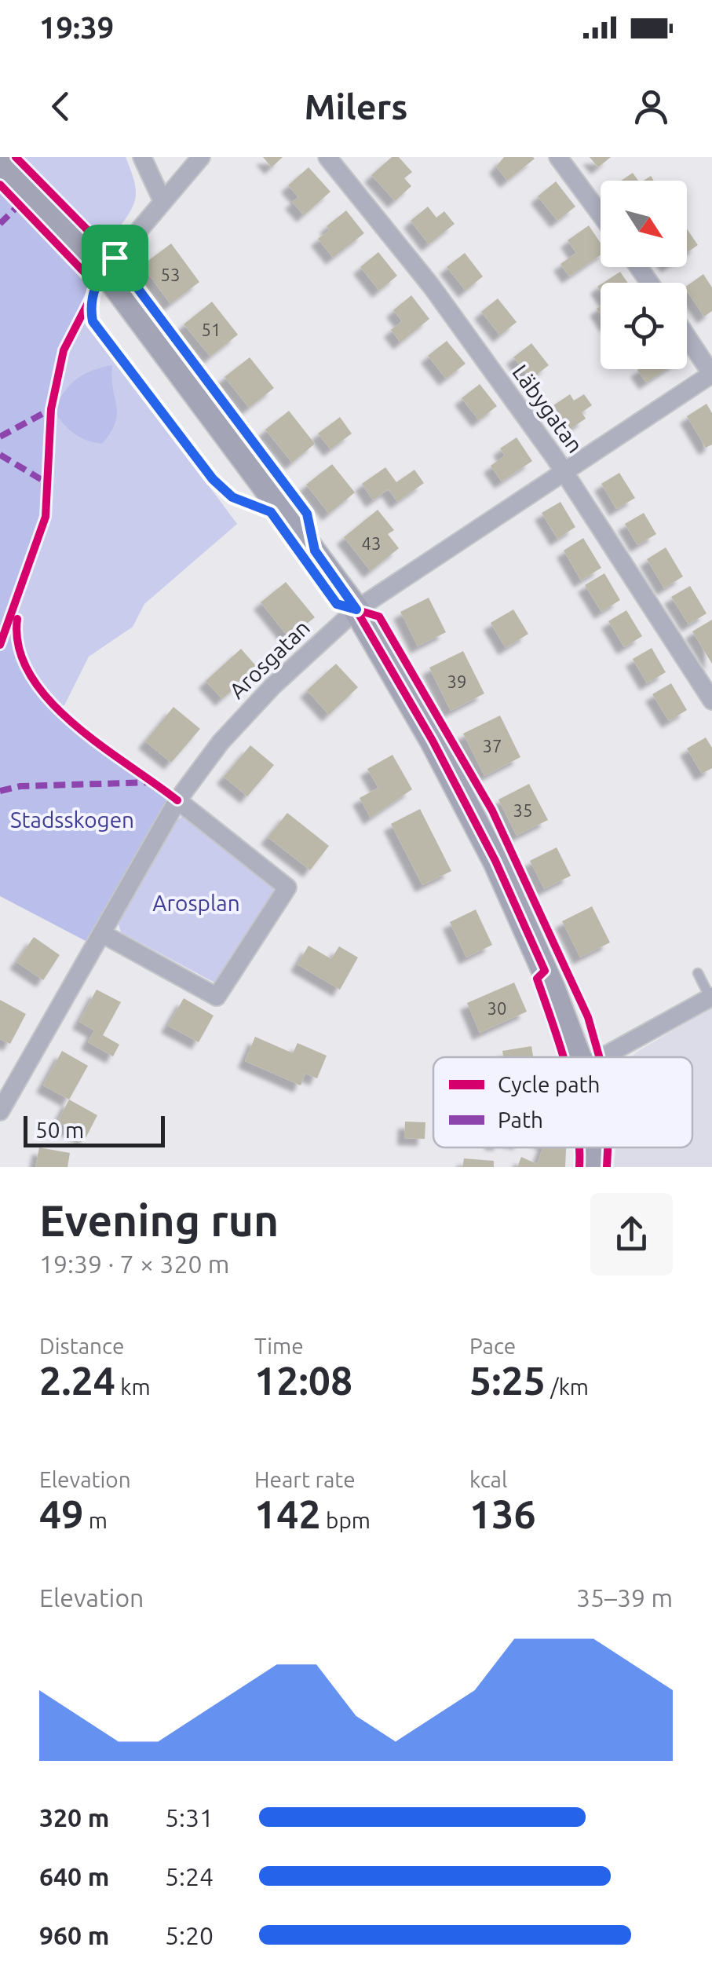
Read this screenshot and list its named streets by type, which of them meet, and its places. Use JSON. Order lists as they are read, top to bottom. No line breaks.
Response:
{"streets":{"street":["Läbygatan","Arosgatan"]},"crossings":[["Läbygatan","Arosgatan"]],"parks":["Stadsskogen","Arosplan"],"house_numbers":["53","51","43","39","37","35","30"],"legend":["Cycle path","Path"],"scale_bar":"50 m","north":"bottom right","page":{"status":"19:39","header":"Milers","scale":"50 m","heading":["Evening run","19:39 · 7 × 320 m"],"stats":[["Distance","2.24 km"],["Time","12:08"],["Pace","5:25 /km"],["Elevation","49 m"],["Heart rate","142 bpm"],["kcal","136"]],"chart":["Elevation","35–39 m"],"list":[{"name":"320 m","note":"5:31"},{"name":"640 m","note":"5:24"},{"name":"960 m","note":"5:20"}]}}
